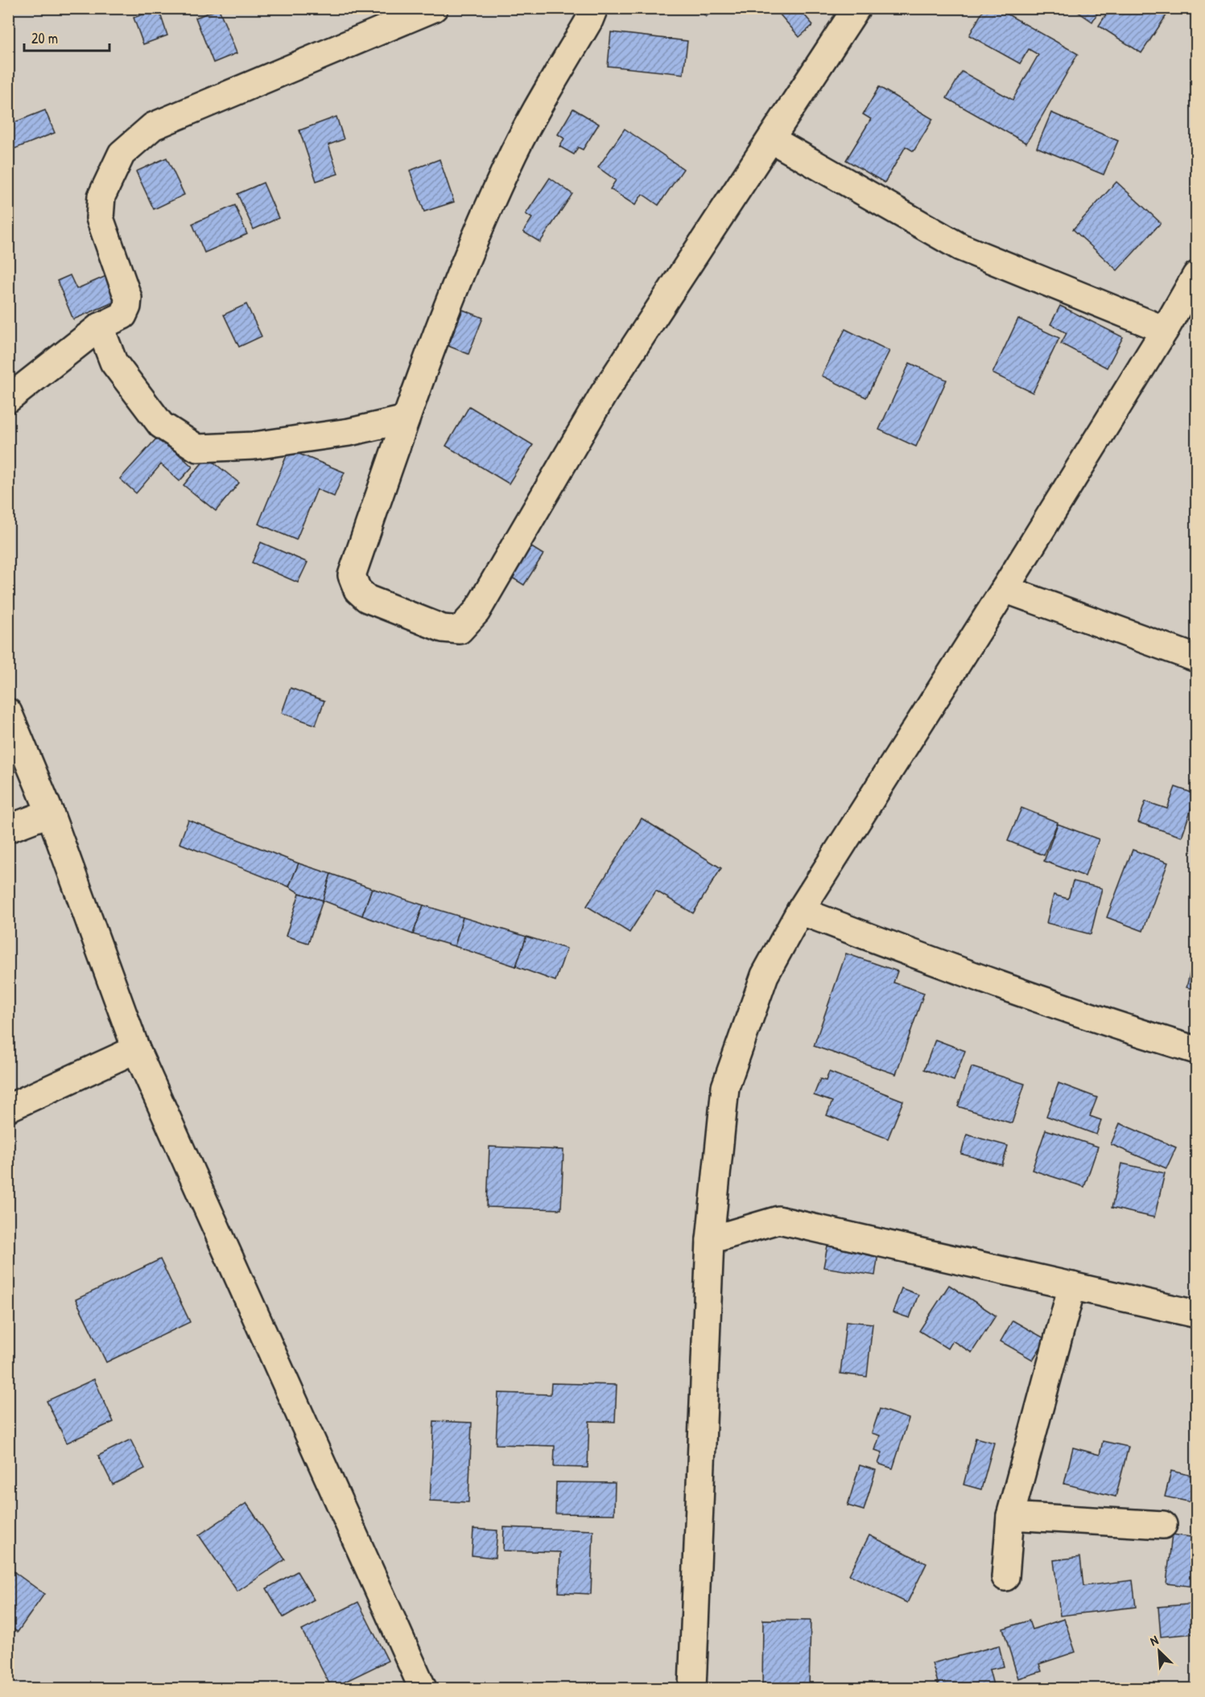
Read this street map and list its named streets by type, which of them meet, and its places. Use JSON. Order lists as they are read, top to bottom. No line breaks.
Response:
{"scale_bar":"20 m","north":"top left"}
